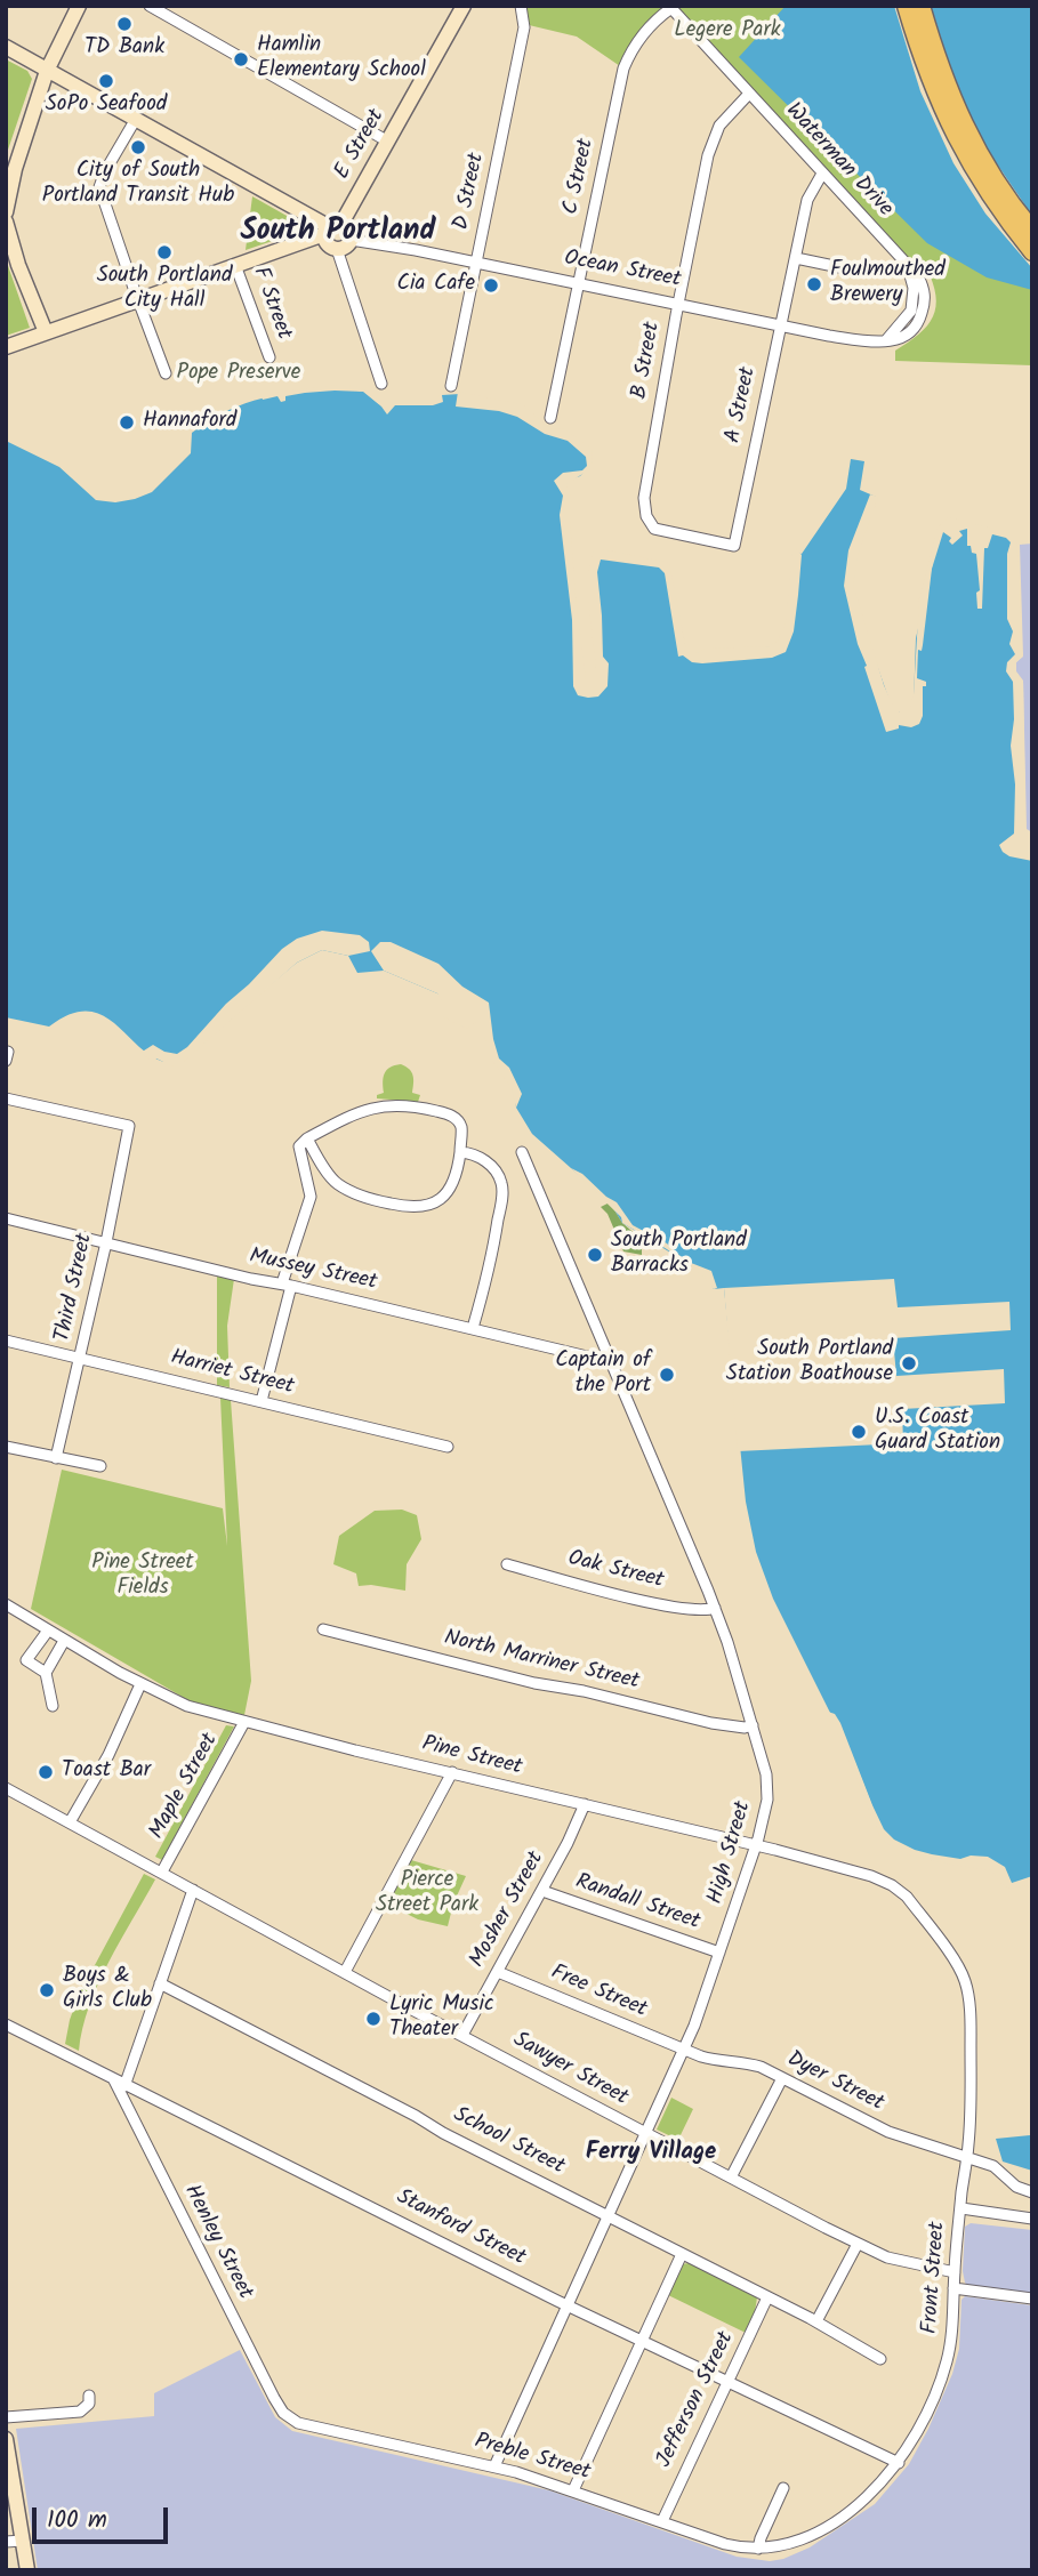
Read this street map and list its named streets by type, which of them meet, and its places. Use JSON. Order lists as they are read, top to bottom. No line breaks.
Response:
{"streets":{"street":["E Street","Waterman Drive","C Street","D Street","Ocean Street","F Street","B Street","A Street","Mussey Street","Third Street","Harriet Street","Oak Street","North Marriner Street","Pine Street","Maple Street","High Street","Randall Street","Mosher Street","Free Street","Sawyer Street","Dyer Street","School Street","Stanford Street","Henley Street","Front Street","Jefferson Street","Preble Street"]},"crossings":[["Waterman Drive","C Street"],["Waterman Drive","Ocean Street"],["Waterman Drive","B Street"],["Waterman Drive","A Street"],["C Street","Ocean Street"],["D Street","Ocean Street"],["Ocean Street","B Street"],["Ocean Street","A Street"],["B Street","A Street"],["Mussey Street","Third Street"],["Mussey Street","High Street"],["Third Street","Harriet Street"],["Oak Street","High Street"],["North Marriner Street","High Street"],["Pine Street","Maple Street"],["Pine Street","High Street"],["Pine Street","Mosher Street"],["Pine Street","Front Street"],["Maple Street","Sawyer Street"],["High Street","Randall Street"],["High Street","Free Street"],["High Street","Sawyer Street"],["High Street","Dyer Street"],["High Street","School Street"],["High Street","Stanford Street"],["High Street","Preble Street"],["Randall Street","Mosher Street"],["Mosher Street","Free Street"],["Mosher Street","Sawyer Street"],["Free Street","Dyer Street"],["Sawyer Street","Front Street"],["Dyer Street","Front Street"],["School Street","Jefferson Street"],["Stanford Street","Henley Street"],["Stanford Street","Front Street"],["Stanford Street","Jefferson Street"],["Henley Street","Preble Street"],["Front Street","Preble Street"],["Jefferson Street","Preble Street"]],"districts":["South Portland","Ferry Village"],"parks":["Legere Park","Pope Preserve","Pine Street Fields","Pierce Street Park"],"places":["TD Bank","Hamlin Elementary School","SoPo Seafood","City of South Portland Transit Hub","South Portland City Hall","Foulmouthed Brewery","Cia Cafe","Hannaford","South Portland Barracks","South Portland Station Boathouse","Captain of the Port","U.S. Coast Guard Station","Toast Bar","Boys & Girls Club","Lyric Music Theater"],"scale_bar":"100 m"}
